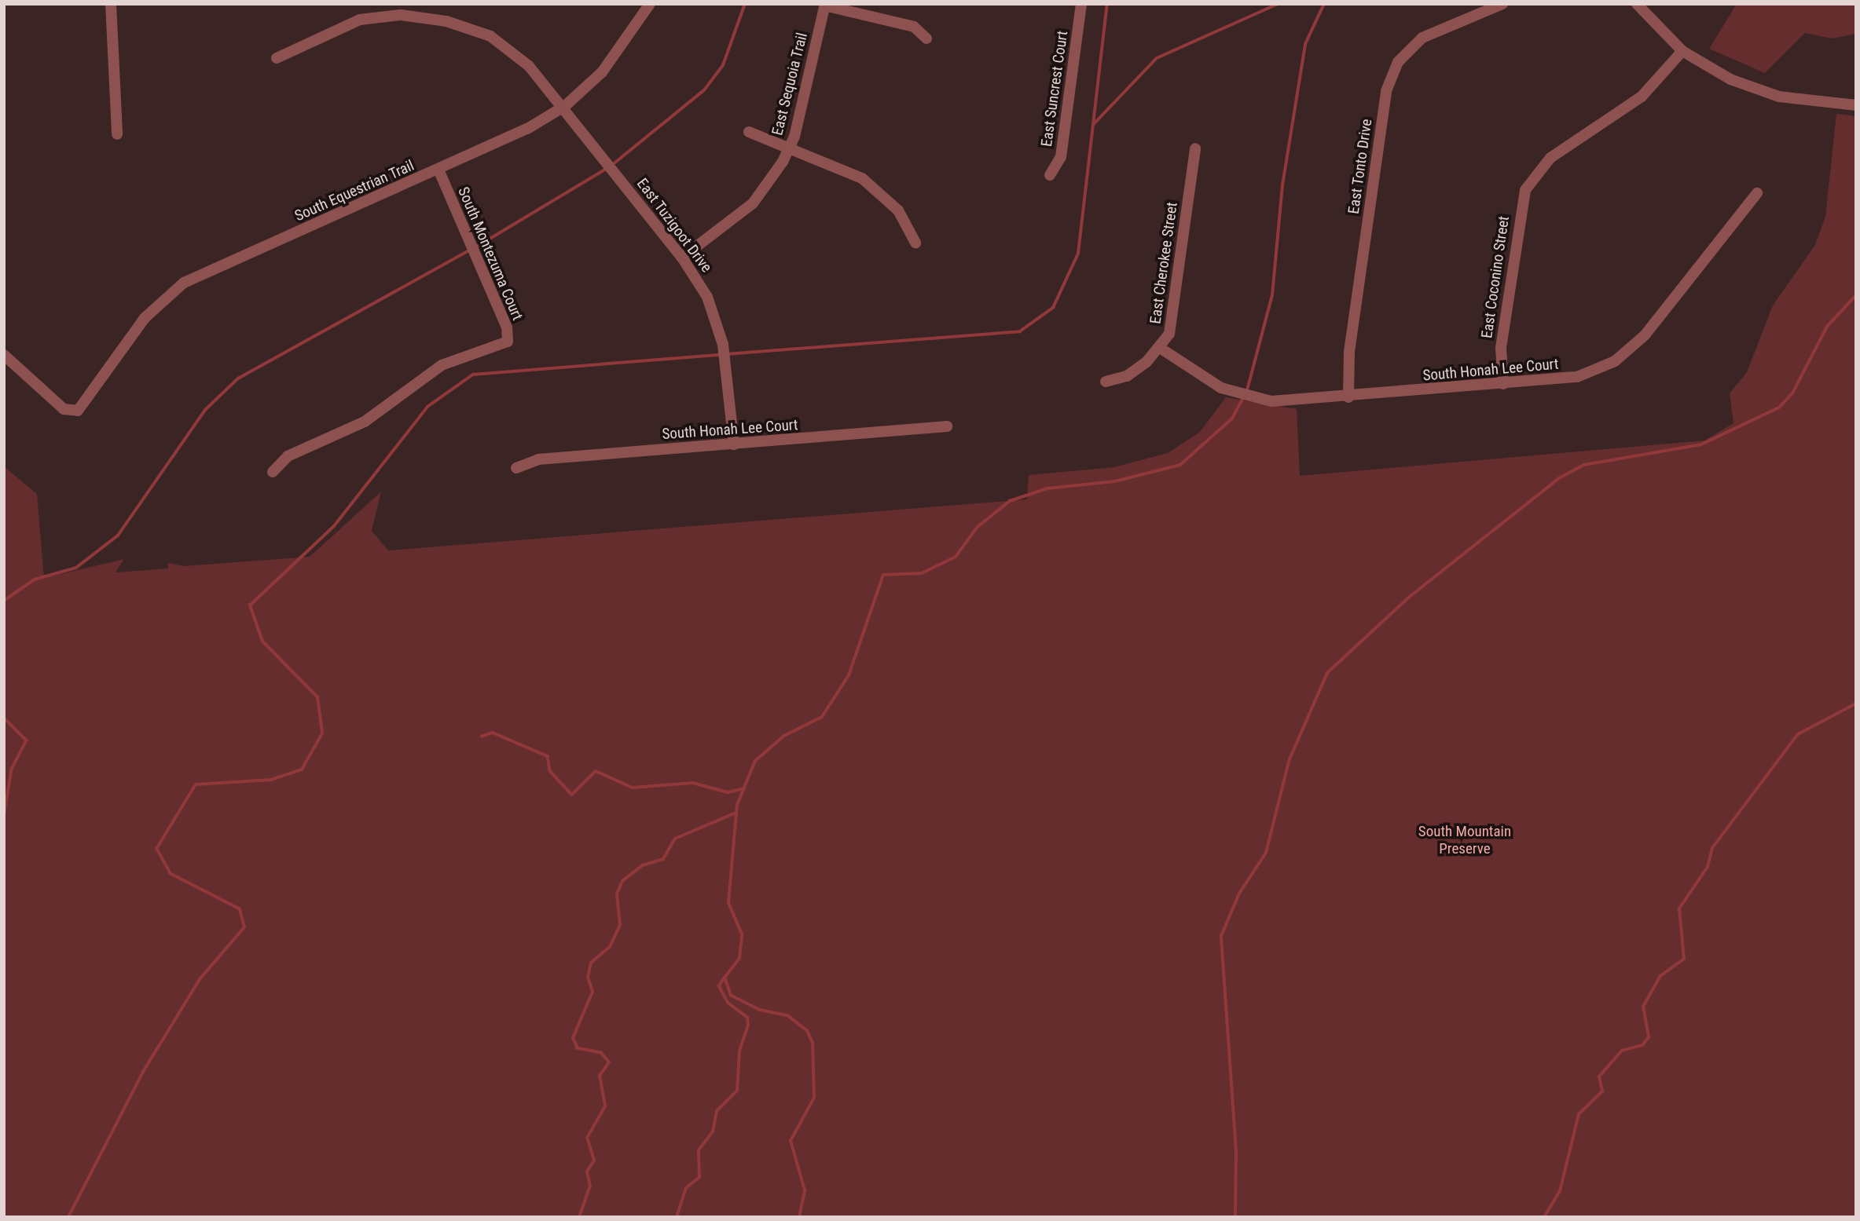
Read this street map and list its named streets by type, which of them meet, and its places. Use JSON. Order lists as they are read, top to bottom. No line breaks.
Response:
{"streets":{"street":["East Sequoia Trail","East Suncrest Court","East Tonto Drive","South Equestrian Trail","East Tuzigoot Drive","South Montezuma Court","East Cherokee Street","East Coconino Street","South Honah Lee Court"]},"crossings":[["East Sequoia Trail","East Tuzigoot Drive"],["East Tonto Drive","South Honah Lee Court"],["South Equestrian Trail","East Tuzigoot Drive"],["South Equestrian Trail","South Montezuma Court"],["East Tuzigoot Drive","South Honah Lee Court"],["East Cherokee Street","South Honah Lee Court"],["East Coconino Street","South Honah Lee Court"]],"parks":["South Mountain Preserve"]}
